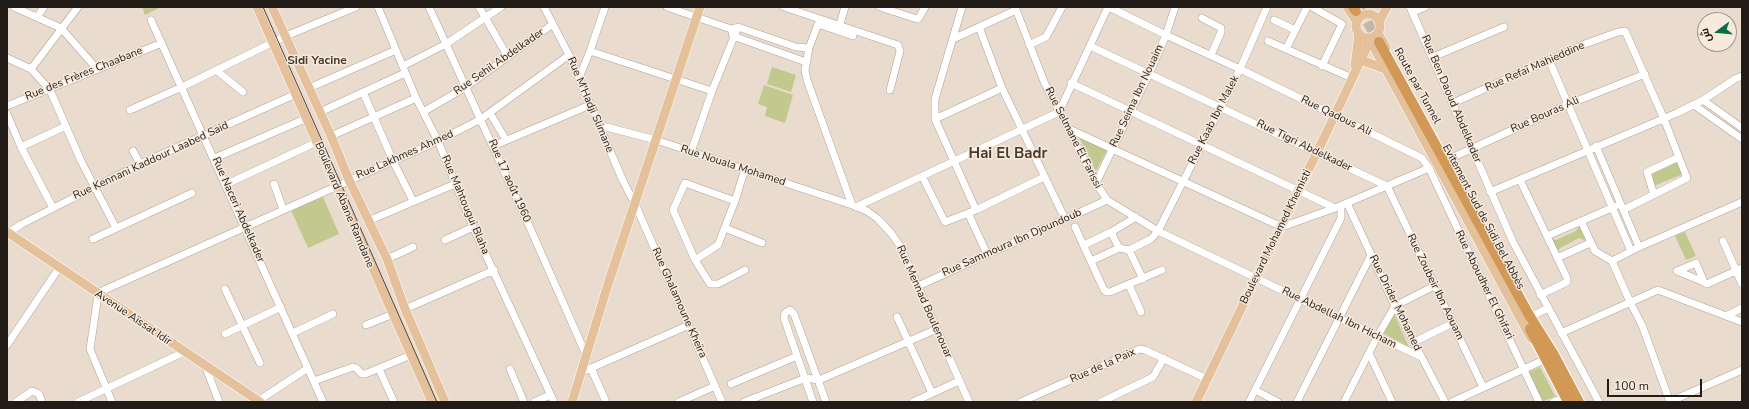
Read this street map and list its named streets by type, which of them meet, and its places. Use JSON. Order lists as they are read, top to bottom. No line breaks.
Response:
{"streets":{"highway":["Evitement Sud de Sidi Bel Abbès"],"main road":["Boulevard Abane Ramdane","Boulevard Mohamed Khemisti","Avenue Aïssat Idir"],"street":["Rue Sehil Abdelkader","Rue Refaï Mahieddine","Rue des Frères Chaabane","Rue Seima Ibn Nouaim","Rue Ben Daoud Abdelkader","Rue M'Hadji Slimane","Rue Bouras Ali","Rue Qadous Ali","Rue Kaab Ibn Malek","Rue Selmane El Farissi","Rue Tigri Abdelkader","Rue Lakhmes Ahmed","Rue Kennani Kaddour Laabed Said","Rue Nouala Mohamed","Rue 17 août 1960","Rue Mahtougui Blaha","Rue Naceri Abdelkader","Rue Sammoura Ibn Djoundoub","Rue Aboudher El Ghifari","Rue Zoubeir Ibn Aouam","Rue Mennad Boulenouar","Rue Ghalamoune Kheïra","Rue Drider Mohamed","Rue Abdellah Ibn Hicham","Rue de la Paix"]},"crossings":[["Rue Sehil Abdelkader","Rue M'Hadji Slimane"],["Rue Sehil Abdelkader","Rue 17 août 1960"],["Rue Sehil Abdelkader","Rue Mahtougui Blaha"],["Rue Refaï Mahieddine","Rue Ben Daoud Abdelkader"],["Rue Refaï Mahieddine","Rue Bouras Ali"],["Rue des Frères Chaabane","Rue Naceri Abdelkader"],["Rue Seima Ibn Nouaim","Rue Qadous Ali"],["Rue Seima Ibn Nouaim","Rue Selmane El Farissi"],["Rue Seima Ibn Nouaim","Rue Tigri Abdelkader"],["Rue Ben Daoud Abdelkader","Rue Bouras Ali"],["Rue M'Hadji Slimane","Rue Lakhmes Ahmed"],["Rue M'Hadji Slimane","Rue Nouala Mohamed"],["Rue M'Hadji Slimane","Rue Ghalamoune Kheïra"],["Rue Qadous Ali","Rue Kaab Ibn Malek"],["Rue Qadous Ali","Boulevard Mohamed Khemisti"],["Rue Qadous Ali","Rue Aboudher El Ghifari"],["Rue Kaab Ibn Malek","Rue Selmane El Farissi"],["Rue Kaab Ibn Malek","Rue Tigri Abdelkader"],["Rue Selmane El Farissi","Boulevard Mohamed Khemisti"],["Rue Selmane El Farissi","Rue Sammoura Ibn Djoundoub"],["Rue Selmane El Farissi","Rue Abdellah Ibn Hicham"],["Rue Tigri Abdelkader","Boulevard Mohamed Khemisti"],["Rue Tigri Abdelkader","Rue Zoubeir Ibn Aouam"],["Rue Lakhmes Ahmed","Rue 17 août 1960"],["Rue Lakhmes Ahmed","Boulevard Abane Ramdane"],["Rue Lakhmes Ahmed","Rue Mahtougui Blaha"],["Rue Lakhmes Ahmed","Rue Naceri Abdelkader"],["Rue Lakhmes Ahmed","Avenue Aïssat Idir"],["Rue Kennani Kaddour Laabed Said","Boulevard Abane Ramdane"],["Rue Kennani Kaddour Laabed Said","Rue Naceri Abdelkader"],["Rue Kennani Kaddour Laabed Said","Avenue Aïssat Idir"],["Rue Nouala Mohamed","Rue Mennad Boulenouar"],["Boulevard Mohamed Khemisti","Rue Abdellah Ibn Hicham"],["Boulevard Mohamed Khemisti","Rue de la Paix"],["Rue Sammoura Ibn Djoundoub","Rue Mennad Boulenouar"],["Rue Drider Mohamed","Rue Abdellah Ibn Hicham"]],"districts":["Sidi Yacine","Hai El Badr"],"scale_bar":"100 m","north":"left"}
